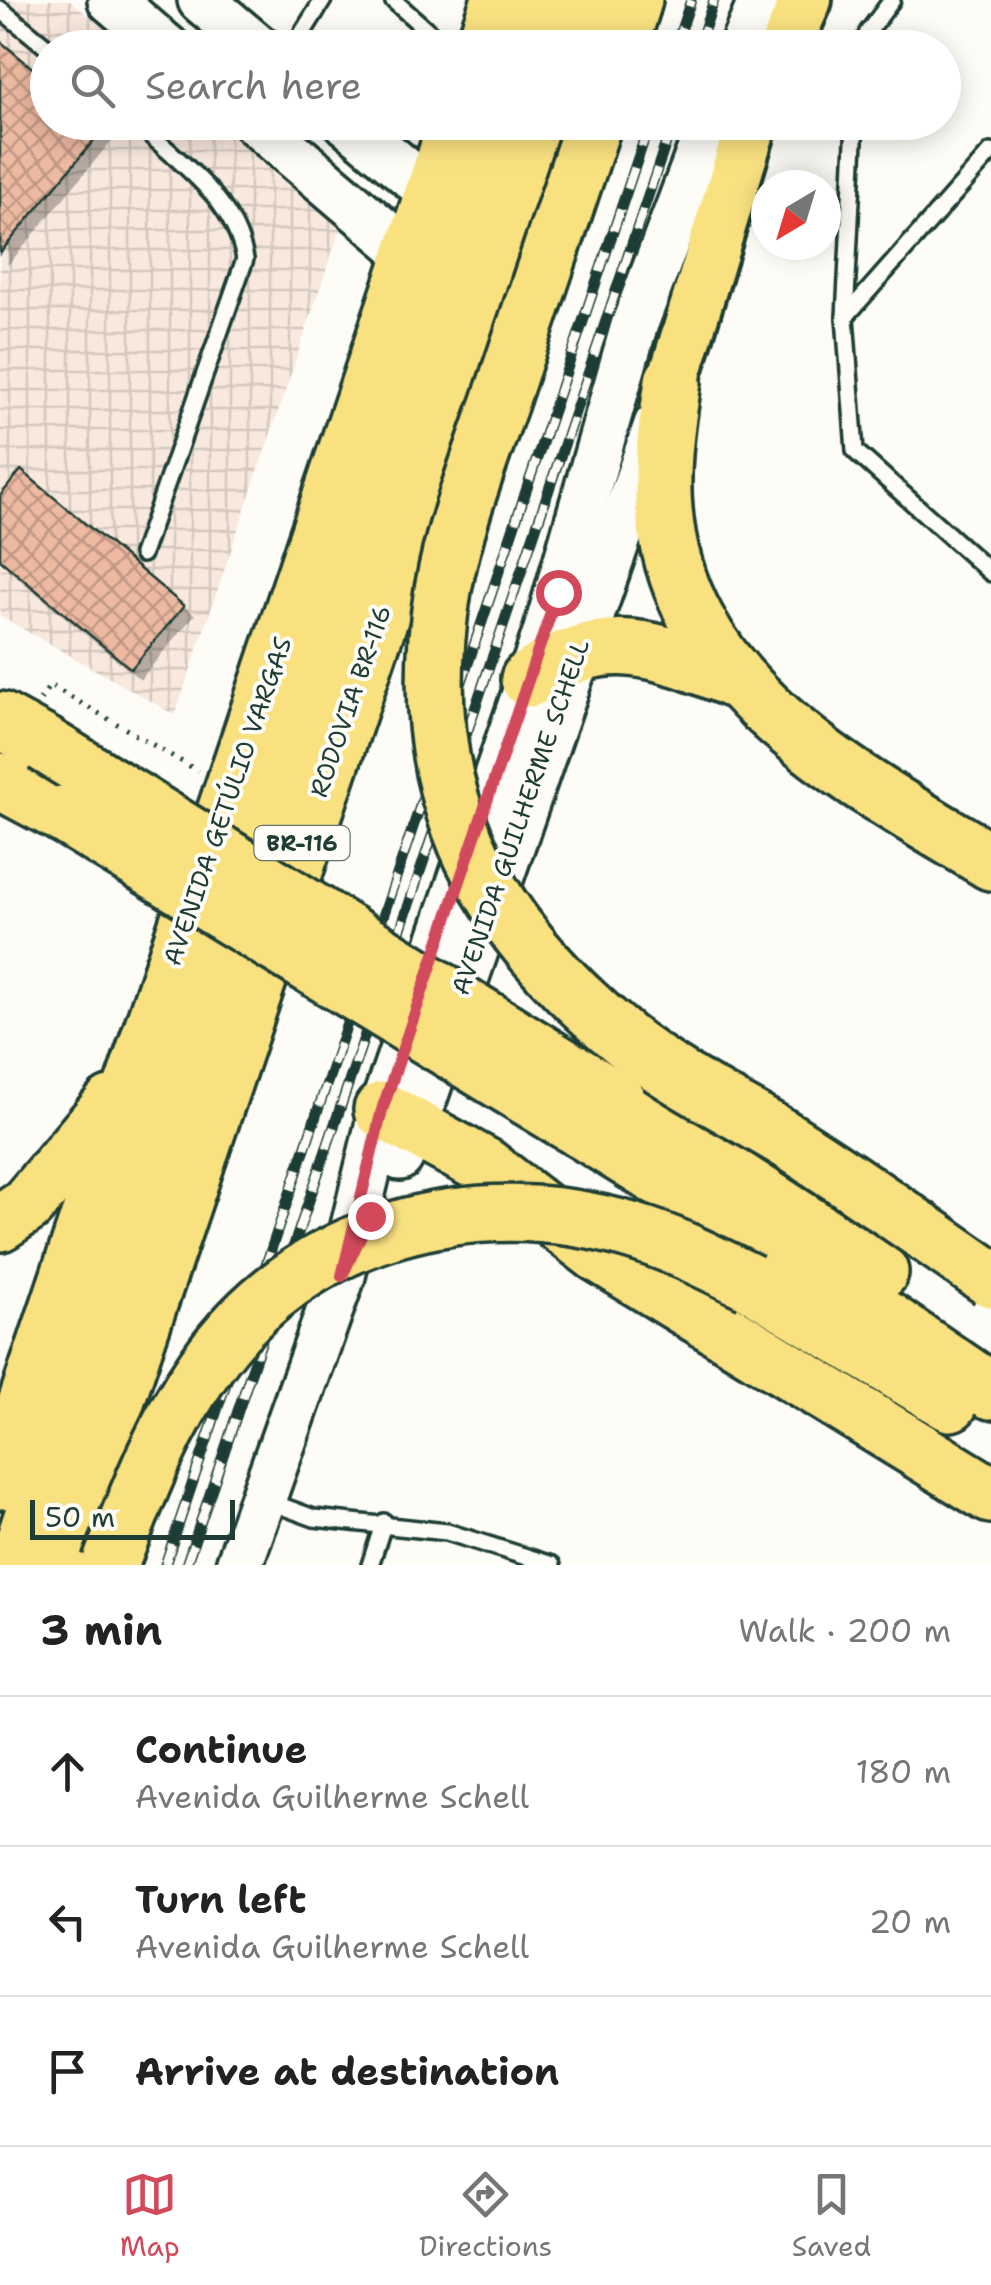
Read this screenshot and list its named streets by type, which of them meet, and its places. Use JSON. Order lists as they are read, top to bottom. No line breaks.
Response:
{"streets":{"highway":["RODOVIA BR-116","AVENIDA GETÚLIO VARGAS","BR-116"],"main road":["AVENIDA GUILHERME SCHELL"]},"scale_bar":"50 m","north":"bottom left","page":{"search":"Search here","scale":"50 m","heading":["3 min","Walk · 200 m"],"list":[["Continue","Avenida Guilherme Schell","180 m"],["Turn left","Avenida Guilherme Schell","20 m"],"Arrive at destination"],"nav":["Map","Directions","Saved"]}}
